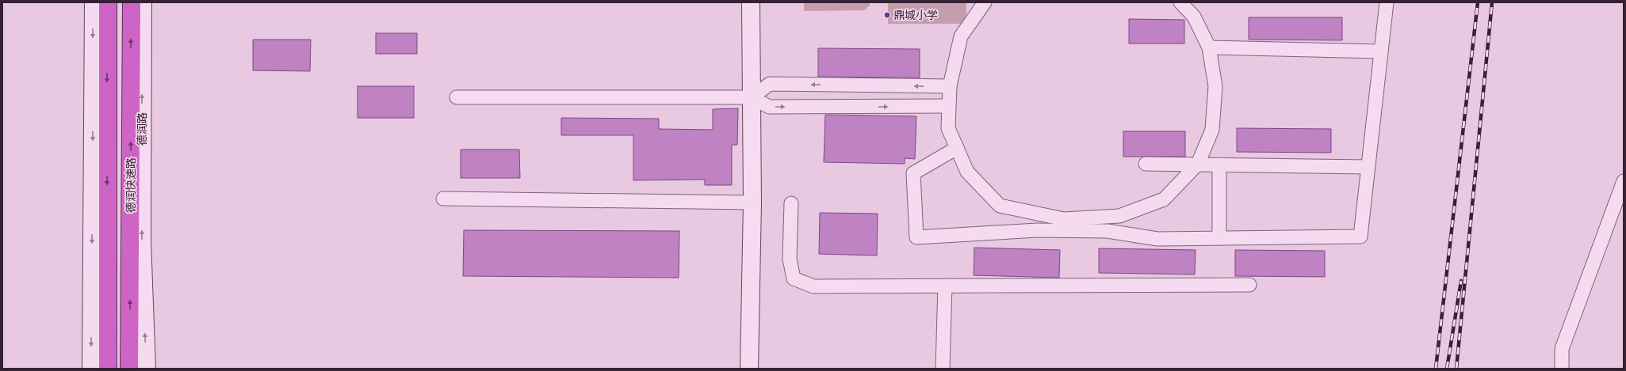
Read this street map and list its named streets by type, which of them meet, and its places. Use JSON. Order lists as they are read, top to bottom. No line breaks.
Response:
{"streets":{"highway":["德润快速路"],"main road":["德润路"]},"places":["鼎城小学"]}
